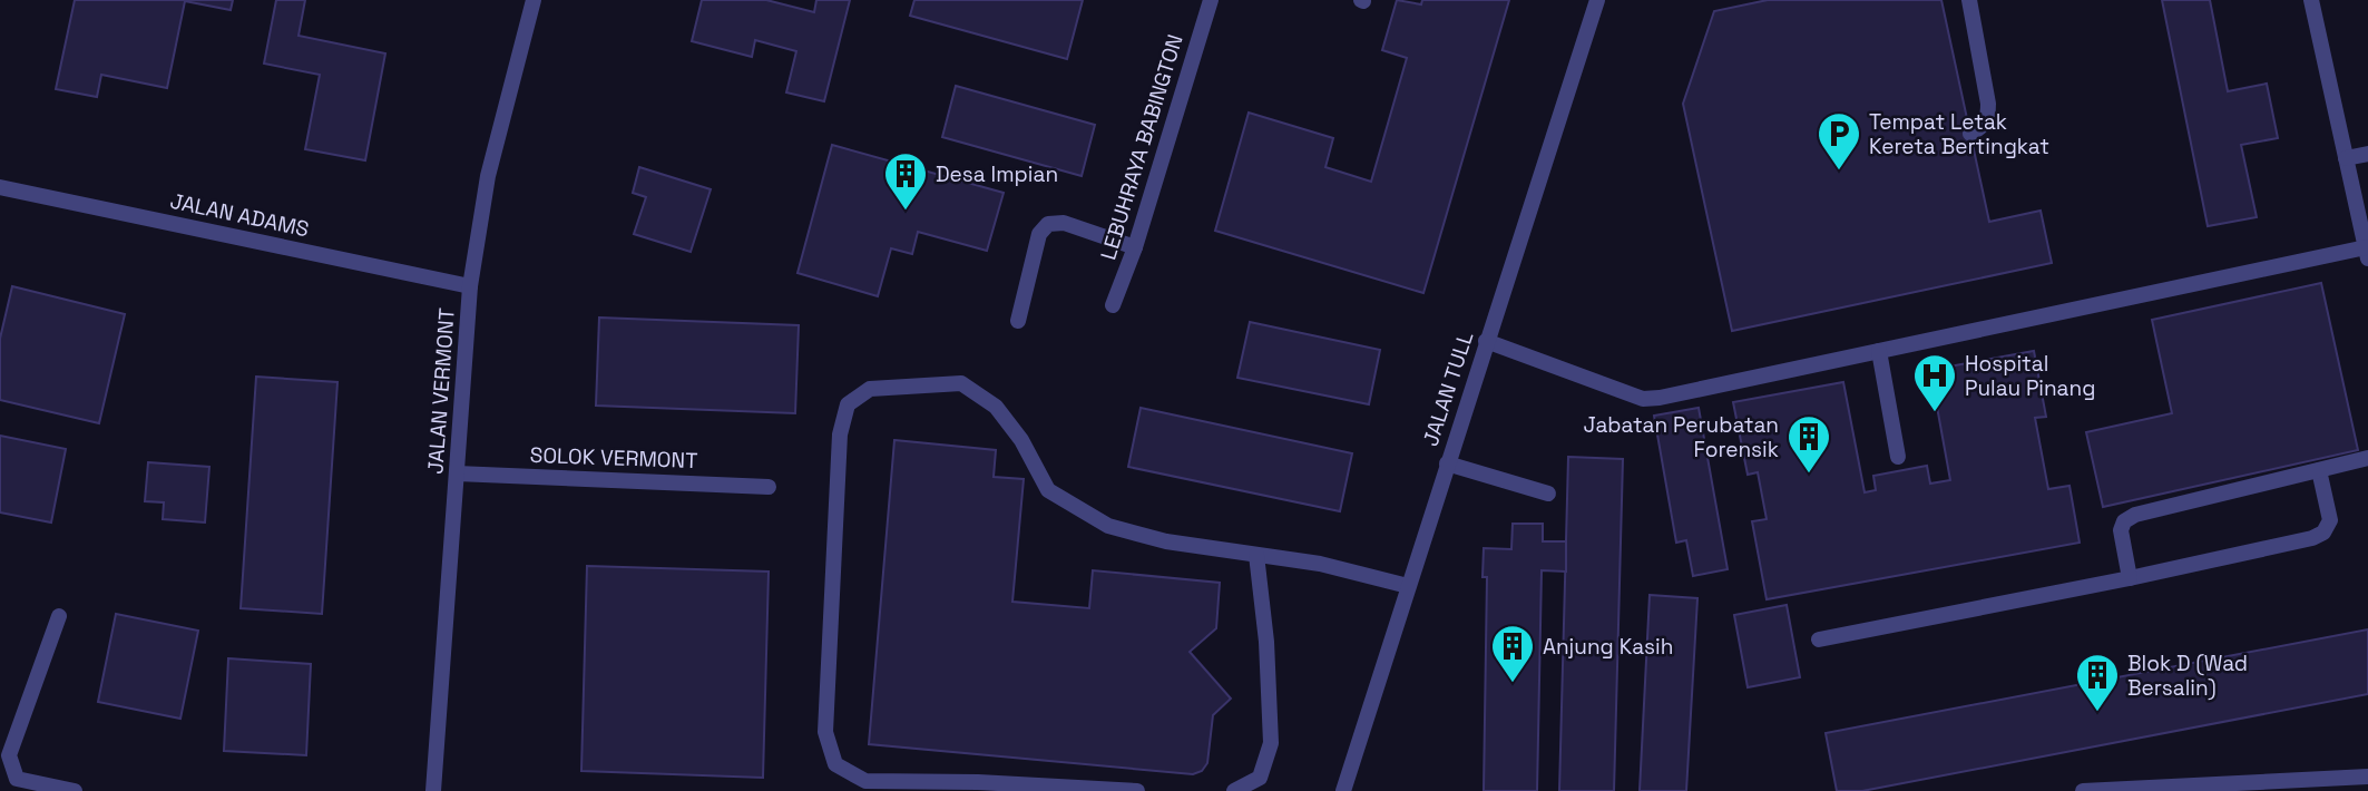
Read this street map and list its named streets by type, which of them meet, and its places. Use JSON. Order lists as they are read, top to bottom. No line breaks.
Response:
{"streets":{"street":["LEBUHRAYA BABINGTON","JALAN ADAMS","JALAN TULL","JALAN VERMONT","SOLOK VERMONT"]},"crossings":[["JALAN ADAMS","JALAN VERMONT"],["JALAN VERMONT","SOLOK VERMONT"]],"places":{"parking":["Tempat Letak Kereta Bertingkat"],"building":["Desa Impian","Jabatan Perubatan Forensik","Anjung Kasih","Blok D (Wad Bersalin)"],"hospital":["Hospital Pulau Pinang"]}}
